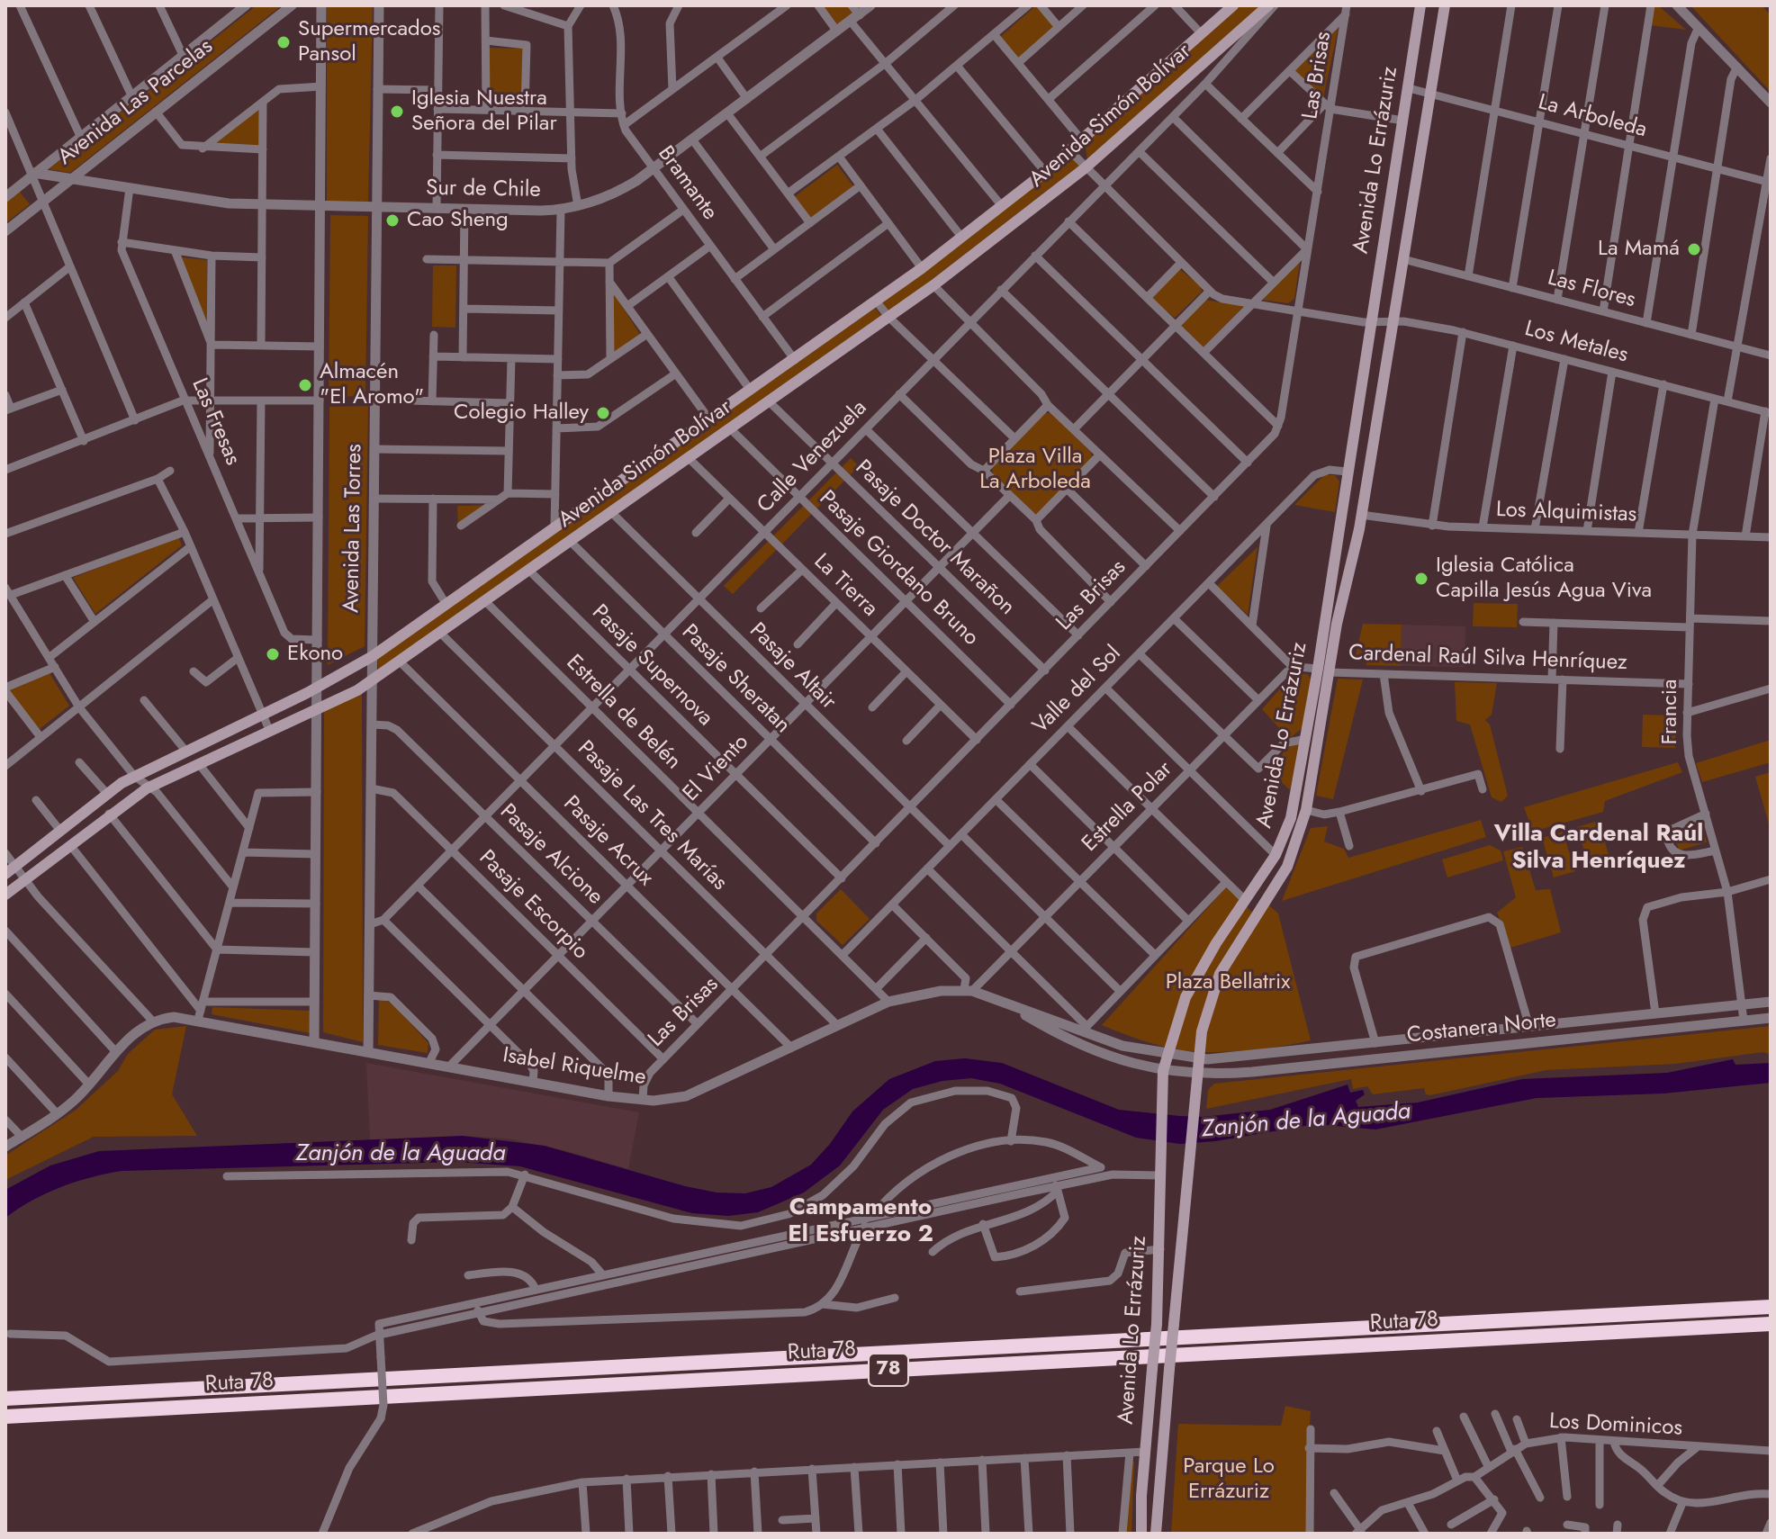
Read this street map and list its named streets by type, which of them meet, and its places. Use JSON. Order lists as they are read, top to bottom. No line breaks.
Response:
{"streets":{"highway":["Ruta 78","78"],"main road":["Avenida Simón Bolívar","Avenida Lo Errázuriz"],"street":["Las Brisas","Avenida Las Parcelas","La Arboleda","Bramante","Sur de Chile","Las Flores","Los Metales","Las Fresas","Calle Venezuela","Los Alquimistas","Avenida Las Torres","Pasaje Doctor Marañon","Pasaje Giordano Bruno","La Tierra","Cardenal Raúl Silva Henríquez","Pasaje Supernova","Pasaje Altair","Pasaje Sheratan","Valle del Sol","Francia","Estrella de Belén","El Viento","Estrella Polar","Pasaje Las Tres Marías","Pasaje Acrux","Pasaje Alcione","Pasaje Escorpio","Costanera Norte","Isabel Riquelme","Los Dominicos"]},"crossings":[["Las Brisas","Los Metales"],["Las Brisas","Pasaje Doctor Marañon"],["Las Brisas","Pasaje Giordano Bruno"],["Las Brisas","La Tierra"],["Las Brisas","Pasaje Supernova"],["Las Brisas","Pasaje Altair"],["Las Brisas","Pasaje Sheratan"],["Las Brisas","Estrella de Belén"],["Las Brisas","Pasaje Las Tres Marías"],["Las Brisas","Pasaje Acrux"],["Las Brisas","Pasaje Alcione"],["Las Brisas","Pasaje Escorpio"],["Las Brisas","Isabel Riquelme"],["Avenida Las Parcelas","Sur de Chile"],["Avenida Simón Bolívar","Bramante"],["Avenida Simón Bolívar","Avenida Las Torres"],["Avenida Simón Bolívar","Pasaje Doctor Marañon"],["Avenida Simón Bolívar","Pasaje Giordano Bruno"],["Avenida Simón Bolívar","La Tierra"],["Avenida Simón Bolívar","Pasaje Supernova"],["Avenida Simón Bolívar","Pasaje Altair"],["Avenida Simón Bolívar","Pasaje Sheratan"],["Avenida Simón Bolívar","Estrella de Belén"],["Avenida Simón Bolívar","Pasaje Las Tres Marías"],["Avenida Simón Bolívar","Pasaje Acrux"],["La Arboleda","Avenida Lo Errázuriz"],["Avenida Lo Errázuriz","Las Flores"],["Avenida Lo Errázuriz","Los Metales"],["Avenida Lo Errázuriz","Los Alquimistas"],["Avenida Lo Errázuriz","Cardenal Raúl Silva Henríquez"],["Avenida Lo Errázuriz","Valle del Sol"],["Avenida Lo Errázuriz","Costanera Norte"],["Avenida Lo Errázuriz","Isabel Riquelme"],["Bramante","Sur de Chile"],["Sur de Chile","Las Fresas"],["Sur de Chile","Avenida Las Torres"],["Los Metales","Francia"],["Las Fresas","Avenida Las Torres"],["Calle Venezuela","Avenida Las Torres"],["Calle Venezuela","Pasaje Doctor Marañon"],["Calle Venezuela","Pasaje Giordano Bruno"],["Calle Venezuela","La Tierra"],["Calle Venezuela","Pasaje Supernova"],["Calle Venezuela","Pasaje Altair"],["Calle Venezuela","Pasaje Sheratan"],["Calle Venezuela","Estrella de Belén"],["Calle Venezuela","Pasaje Las Tres Marías"],["Calle Venezuela","Pasaje Acrux"],["Calle Venezuela","Pasaje Alcione"],["Calle Venezuela","Pasaje Escorpio"],["Los Alquimistas","Francia"],["Avenida Las Torres","Pasaje Alcione"],["Avenida Las Torres","Pasaje Escorpio"],["Avenida Las Torres","Isabel Riquelme"],["Pasaje Doctor Marañon","El Viento"],["Pasaje Giordano Bruno","El Viento"],["La Tierra","El Viento"],["Cardenal Raúl Silva Henríquez","Francia"],["Pasaje Supernova","El Viento"],["Pasaje Altair","Valle del Sol"],["Pasaje Altair","El Viento"],["Pasaje Sheratan","El Viento"],["Valle del Sol","Estrella de Belén"],["Francia","Costanera Norte"],["Estrella de Belén","El Viento"],["Estrella de Belén","Isabel Riquelme"],["El Viento","Pasaje Las Tres Marías"],["El Viento","Pasaje Acrux"],["El Viento","Pasaje Alcione"],["El Viento","Pasaje Escorpio"],["El Viento","Isabel Riquelme"],["Estrella Polar","Isabel Riquelme"],["Pasaje Las Tres Marías","Isabel Riquelme"],["Pasaje Acrux","Isabel Riquelme"],["Costanera Norte","Isabel Riquelme"]],"districts":["Villa Cardenal Raúl Silva Henríquez","Campamento El Esfuerzo 2"],"water":["Zanjón de la Aguada"],"parks":["Plaza Villa La Arboleda","Plaza Bellatrix","Parque Lo Errázuriz"],"places":["Supermercados Pansol","Iglesia Nuestra Señora del Pilar","Cao Sheng","La Mamá","Almacén \"El Aromo\"","Colegio Halley","Iglesia Católica Capilla Jesús Agua Viva","Ekono"]}
